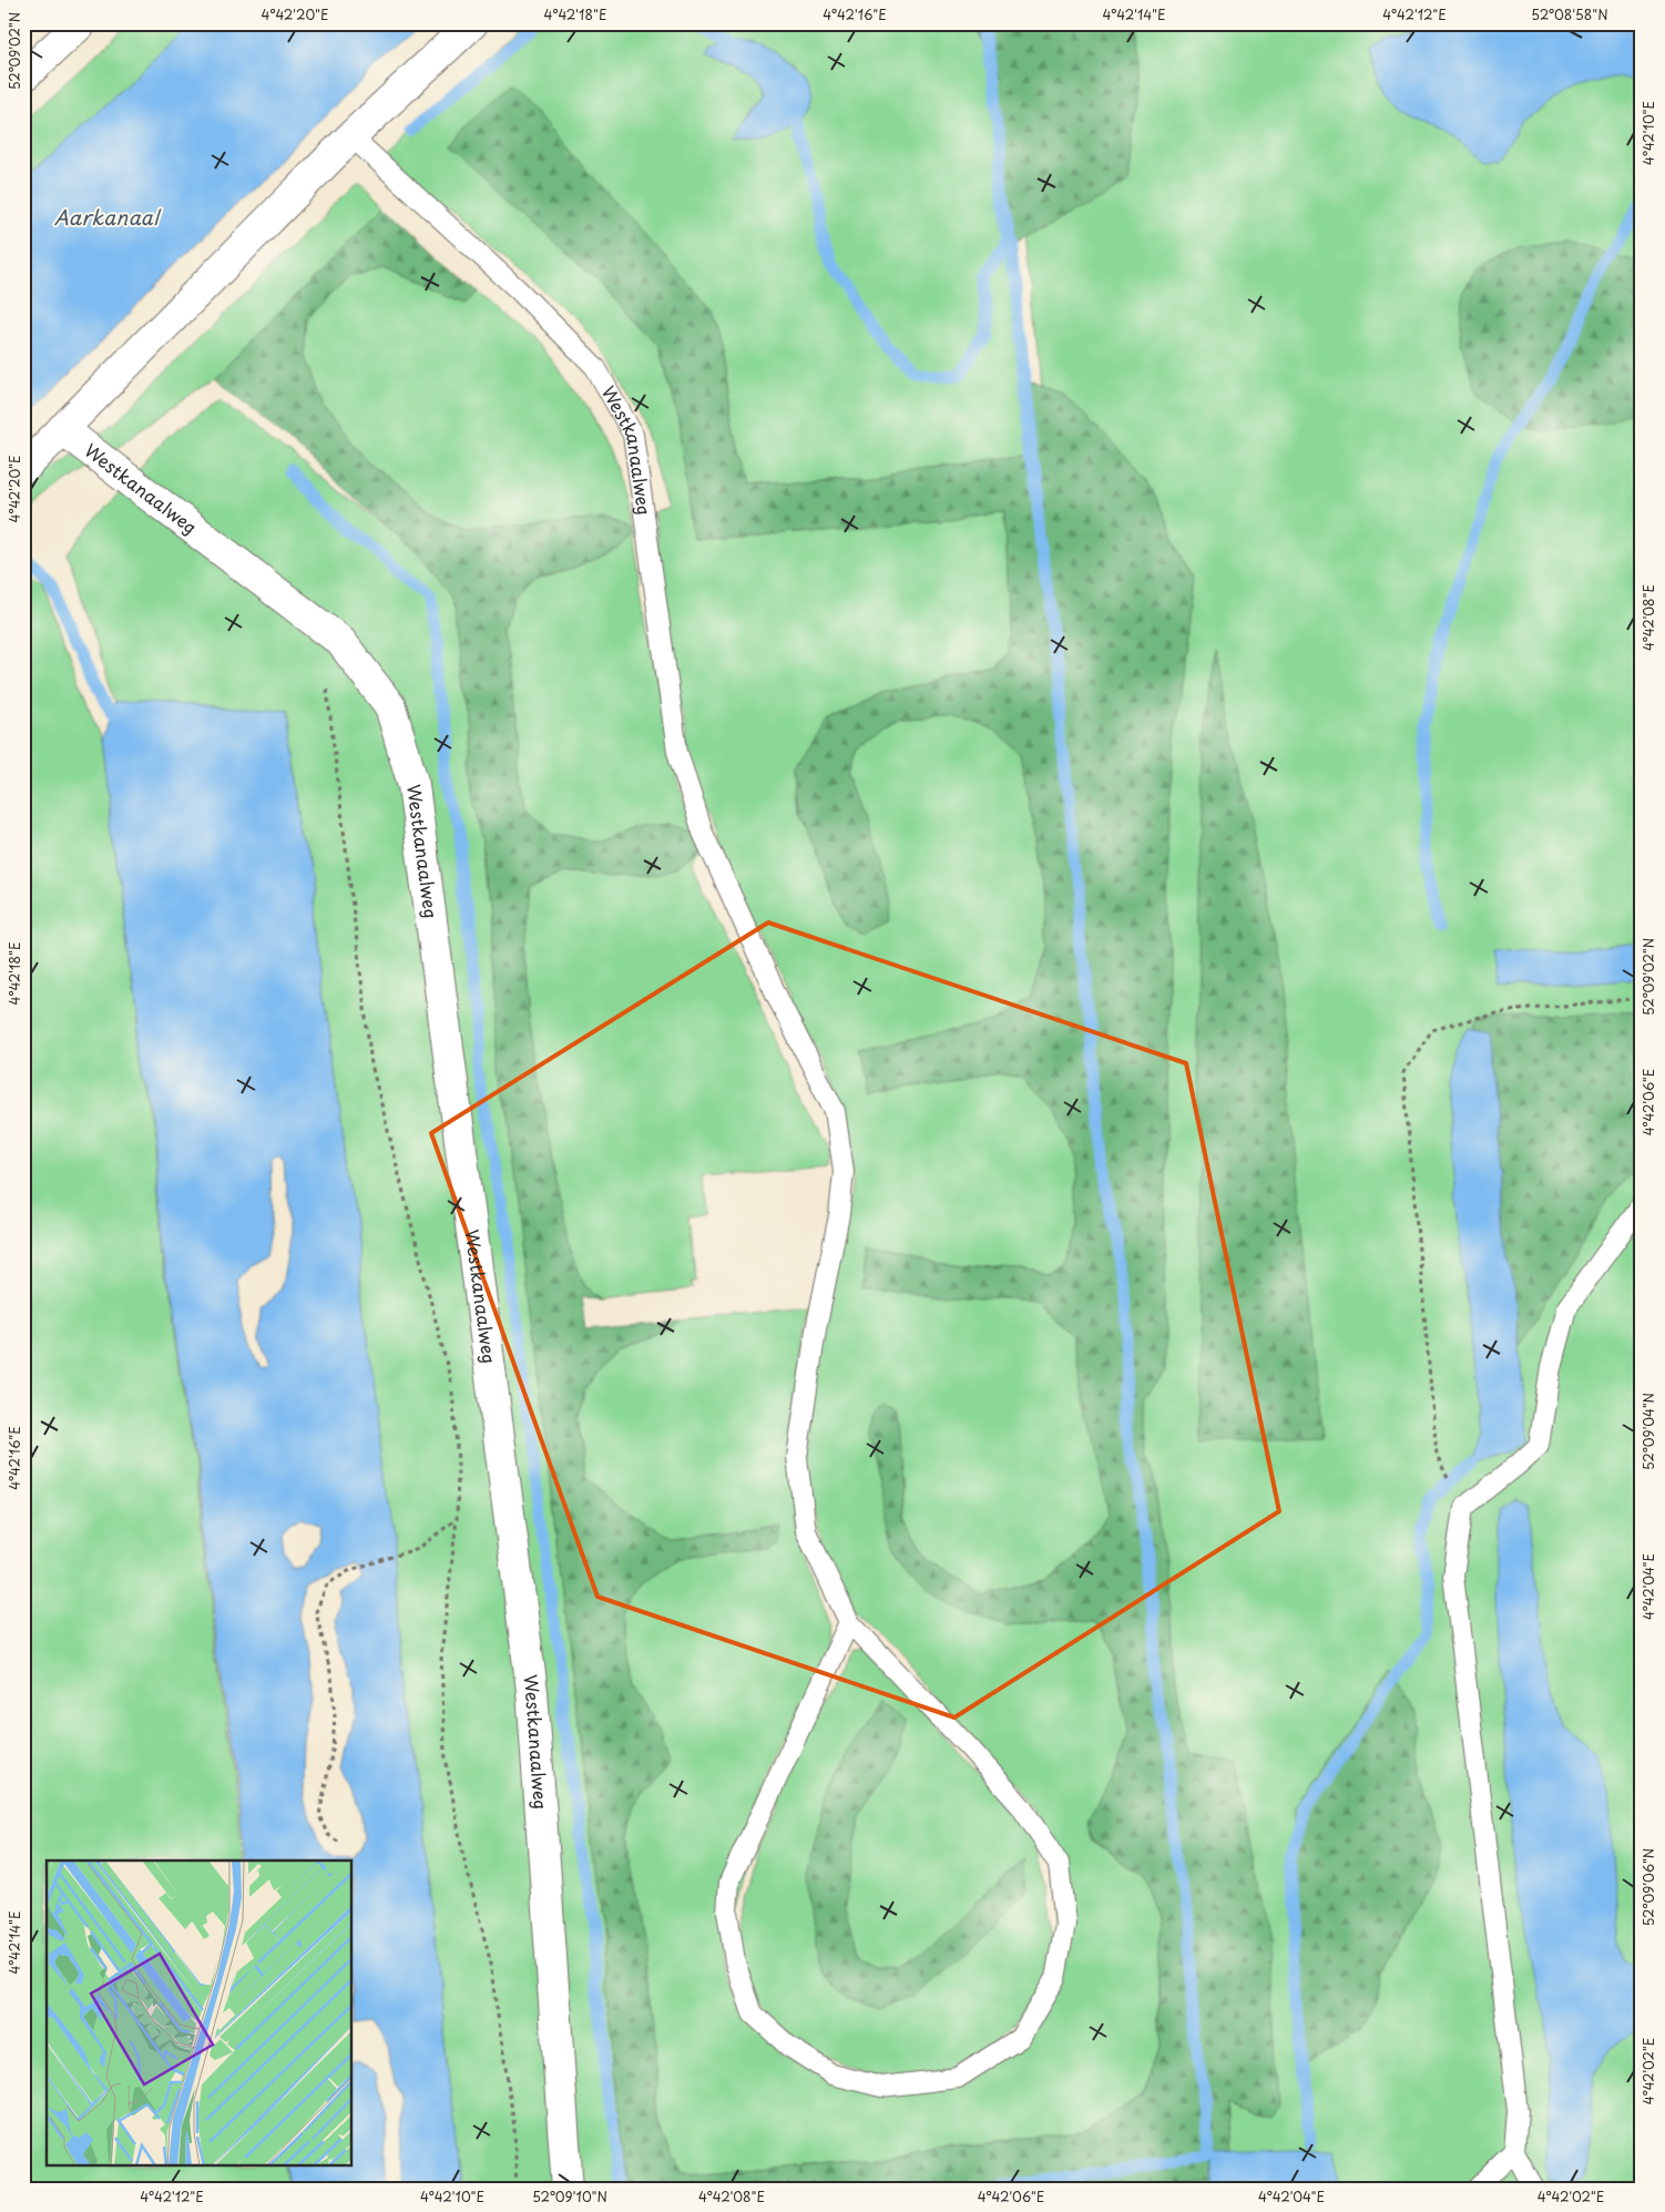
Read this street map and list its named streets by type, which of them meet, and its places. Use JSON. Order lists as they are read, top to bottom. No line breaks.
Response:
{"streets":{"street":["Westkanaalweg"]},"water":["Aarkanaal"],"coordinates":["4°42'20\"E","4°42'18\"E","4°42'16\"E","4°42'14\"E","4°42'12\"E","52°08'58\"N","52°09'02\"N","4°42'10\"E","4°42'08\"E","4°42'06\"E","52°09'04\"N","4°42'04\"E","52°09'06\"N","4°42'02\"E","52°09'10\"N"]}
